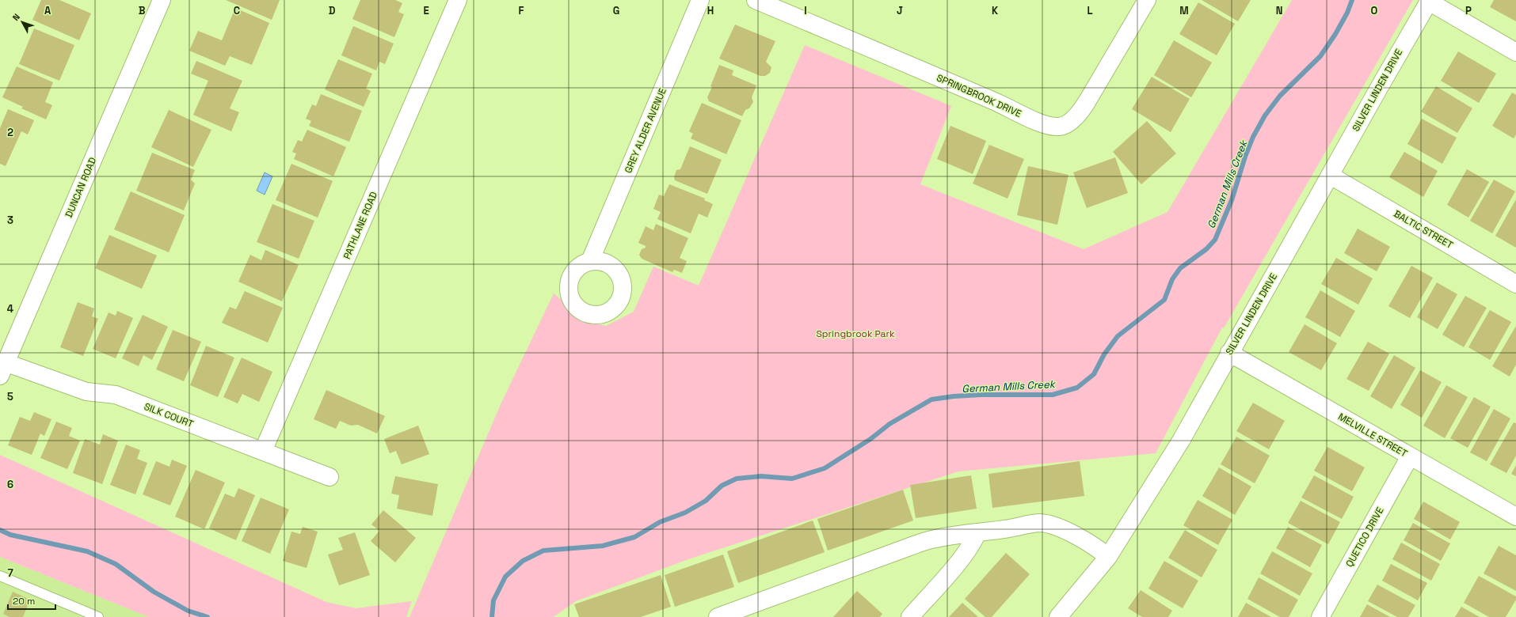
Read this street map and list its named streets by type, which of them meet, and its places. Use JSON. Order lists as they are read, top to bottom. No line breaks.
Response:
{"streets":{"street":["SILVER LINDEN DRIVE","SPRINGBROOK DRIVE","GREY ALDER AVENUE","DUNCAN ROAD","PATHLANE ROAD","BALTIC STREET","SILK COURT","MELVILLE STREET","QUETICO DRIVE"]},"crossings":[["SILVER LINDEN DRIVE","BALTIC STREET"],["SILVER LINDEN DRIVE","MELVILLE STREET"],["DUNCAN ROAD","SILK COURT"],["PATHLANE ROAD","SILK COURT"],["MELVILLE STREET","QUETICO DRIVE"]],"water":["German Mills Creek"],"parks":["Springbrook Park"],"scale_bar":"20 m","north":"top left","grid":{"columns":["A","B","C","D","E","F","G","H","I","J","K","L","M","N","O","P"],"rows":["2","3","4","5","6","7"]}}
